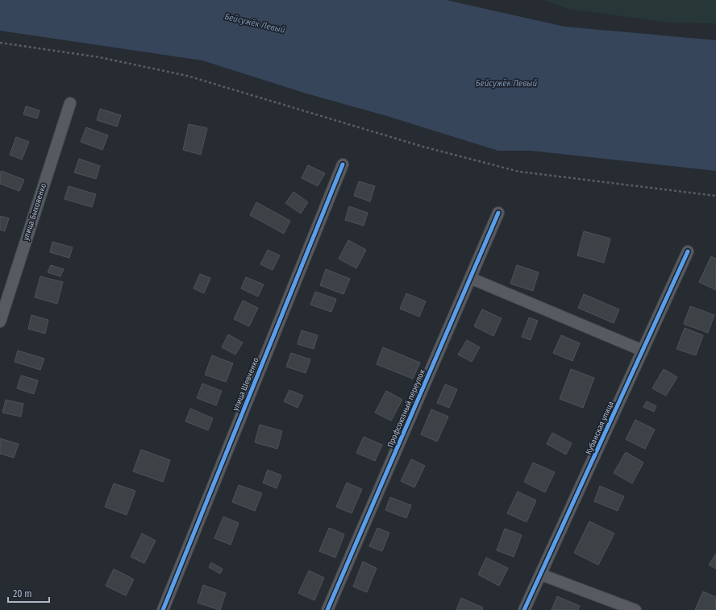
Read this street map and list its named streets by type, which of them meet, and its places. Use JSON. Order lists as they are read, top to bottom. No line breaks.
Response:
{"streets":{"street":["улица Быховенко","улица Шевченко","Профсоюзный переулок","Кубанская улица"]},"water":["Бейсужёк Левый"],"scale_bar":"20 m"}
